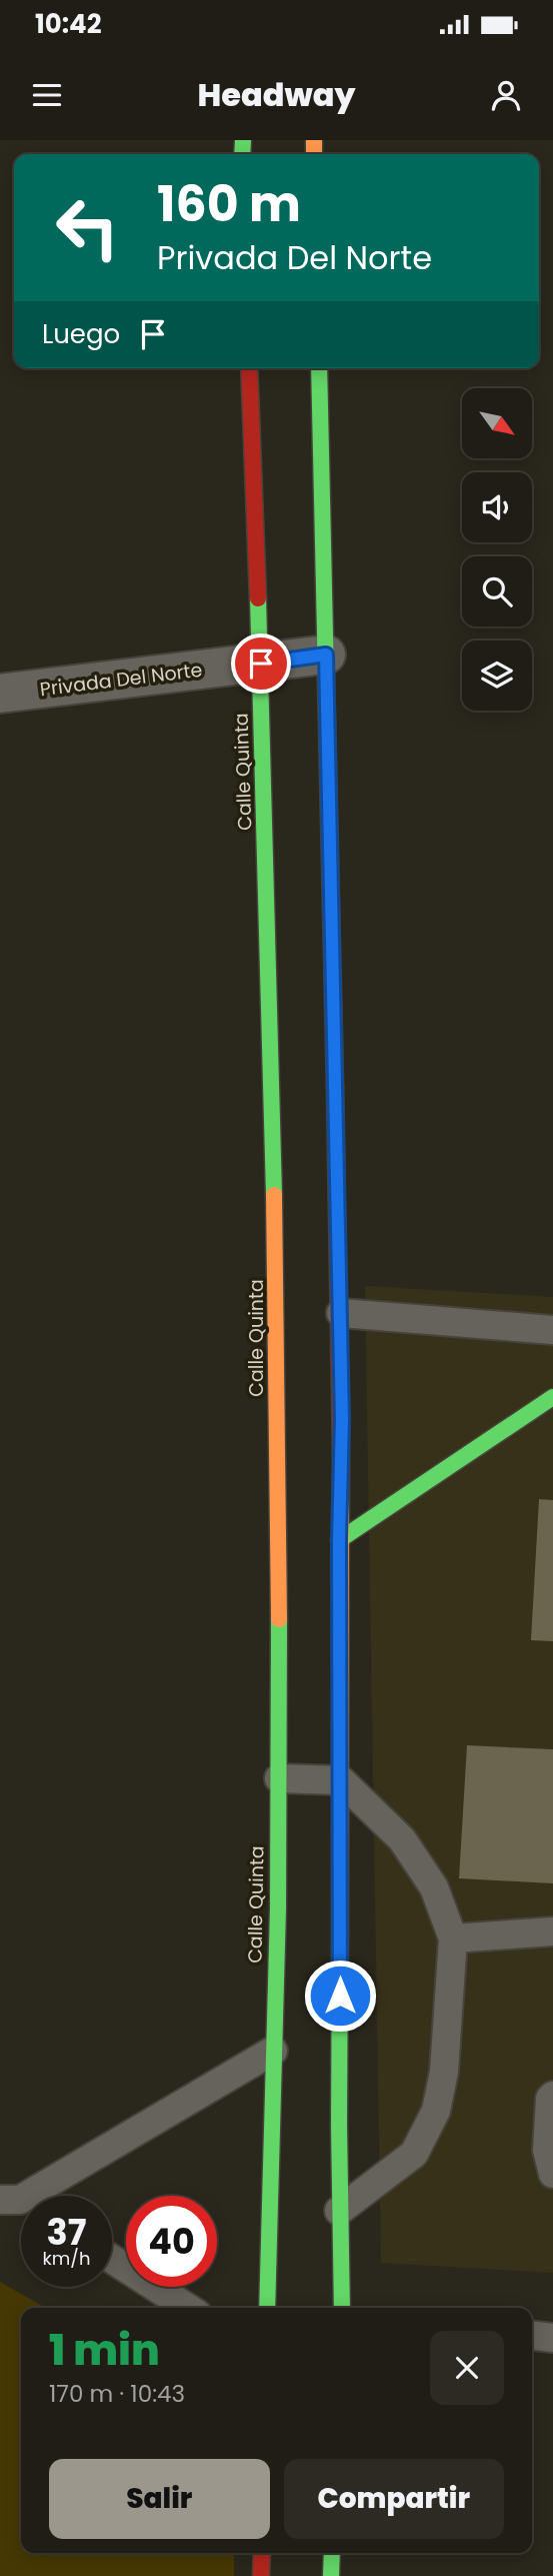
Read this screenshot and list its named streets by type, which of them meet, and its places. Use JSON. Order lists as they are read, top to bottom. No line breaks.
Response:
{"streets":{"street":["Privada Del Norte","Calle Quinta"]},"crossings":[["Privada Del Norte","Calle Quinta"]],"north":"bottom right","page":{"status":"10:42","header":"Headway","turn":["160 m","Privada Del Norte"],"then":"Luego","speed":"37 km/h","limit":"40","heading":["1 min","170 m · 10:43"],"buttons":["Salir","Compartir"]}}
